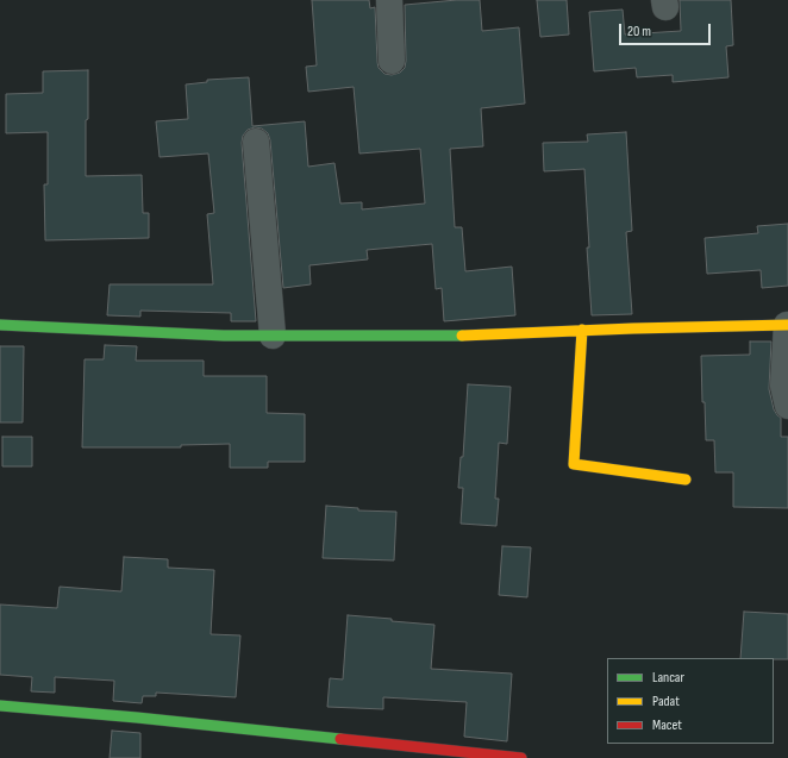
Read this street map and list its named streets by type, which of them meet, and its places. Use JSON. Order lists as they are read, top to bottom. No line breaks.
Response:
{"legend":["Lancar","Padat","Macet"],"scale_bar":"20 m"}
